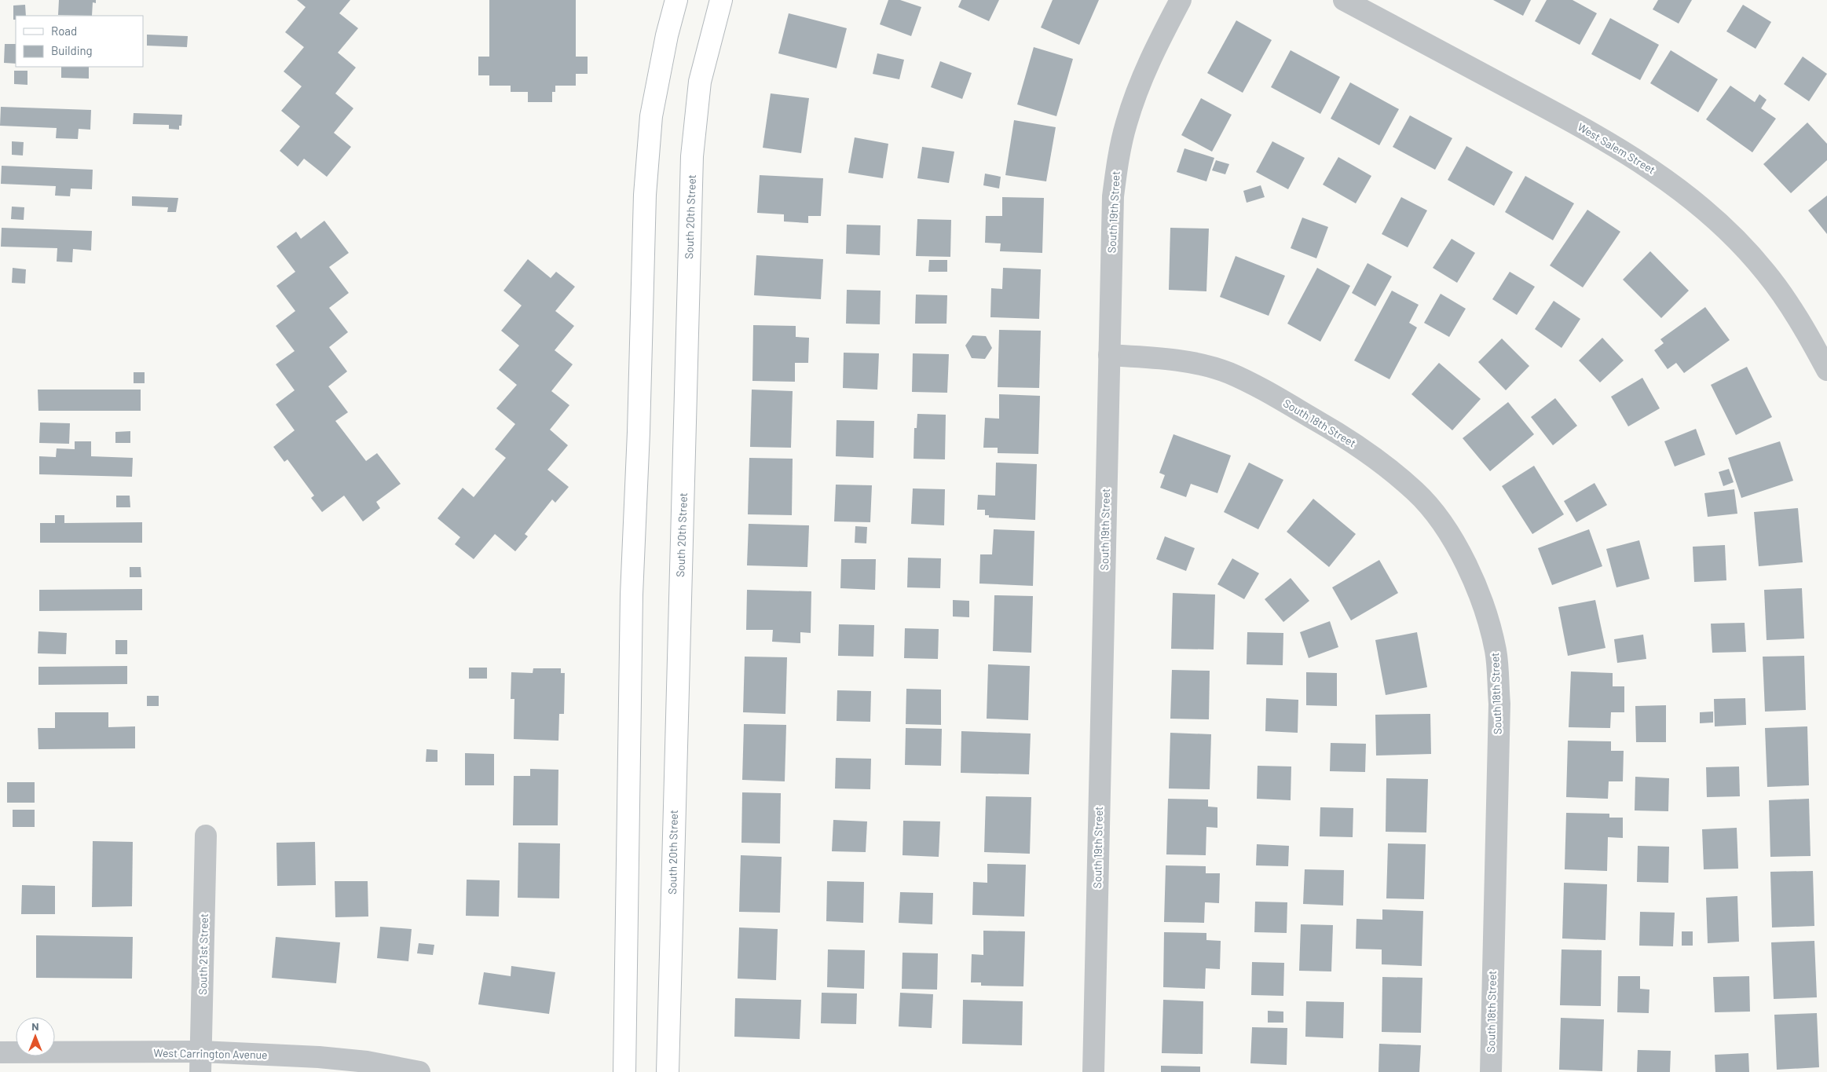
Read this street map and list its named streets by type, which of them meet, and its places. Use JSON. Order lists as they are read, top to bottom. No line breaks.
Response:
{"streets":{"street":["West Salem Street","South 19th Street","South 20th Street","South 18th Street","South 21st Street","West Carrington Avenue"]},"crossings":[["South 19th Street","South 18th Street"],["South 21st Street","West Carrington Avenue"]],"legend":["Road","Building"],"north":"top"}
